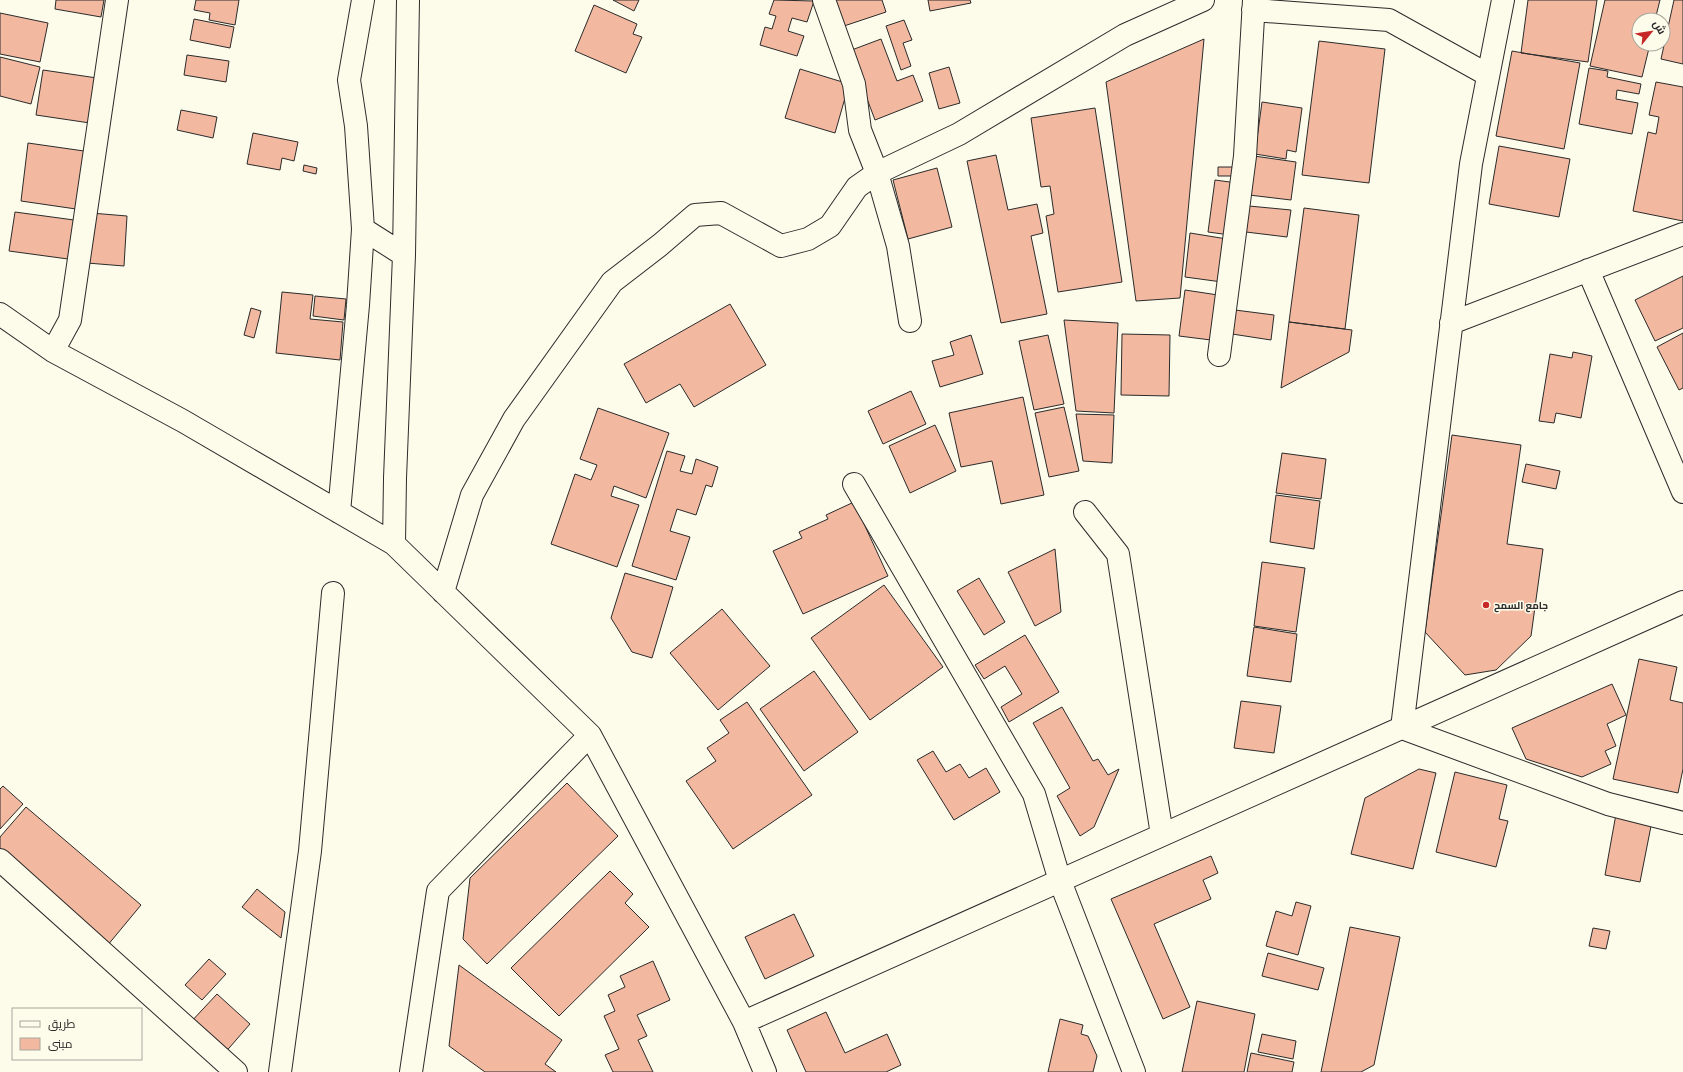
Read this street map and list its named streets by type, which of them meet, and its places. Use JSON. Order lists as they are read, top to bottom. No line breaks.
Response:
{"places":["جامع السمح"],"legend":["طريق","مبنى"],"north":"top right"}
